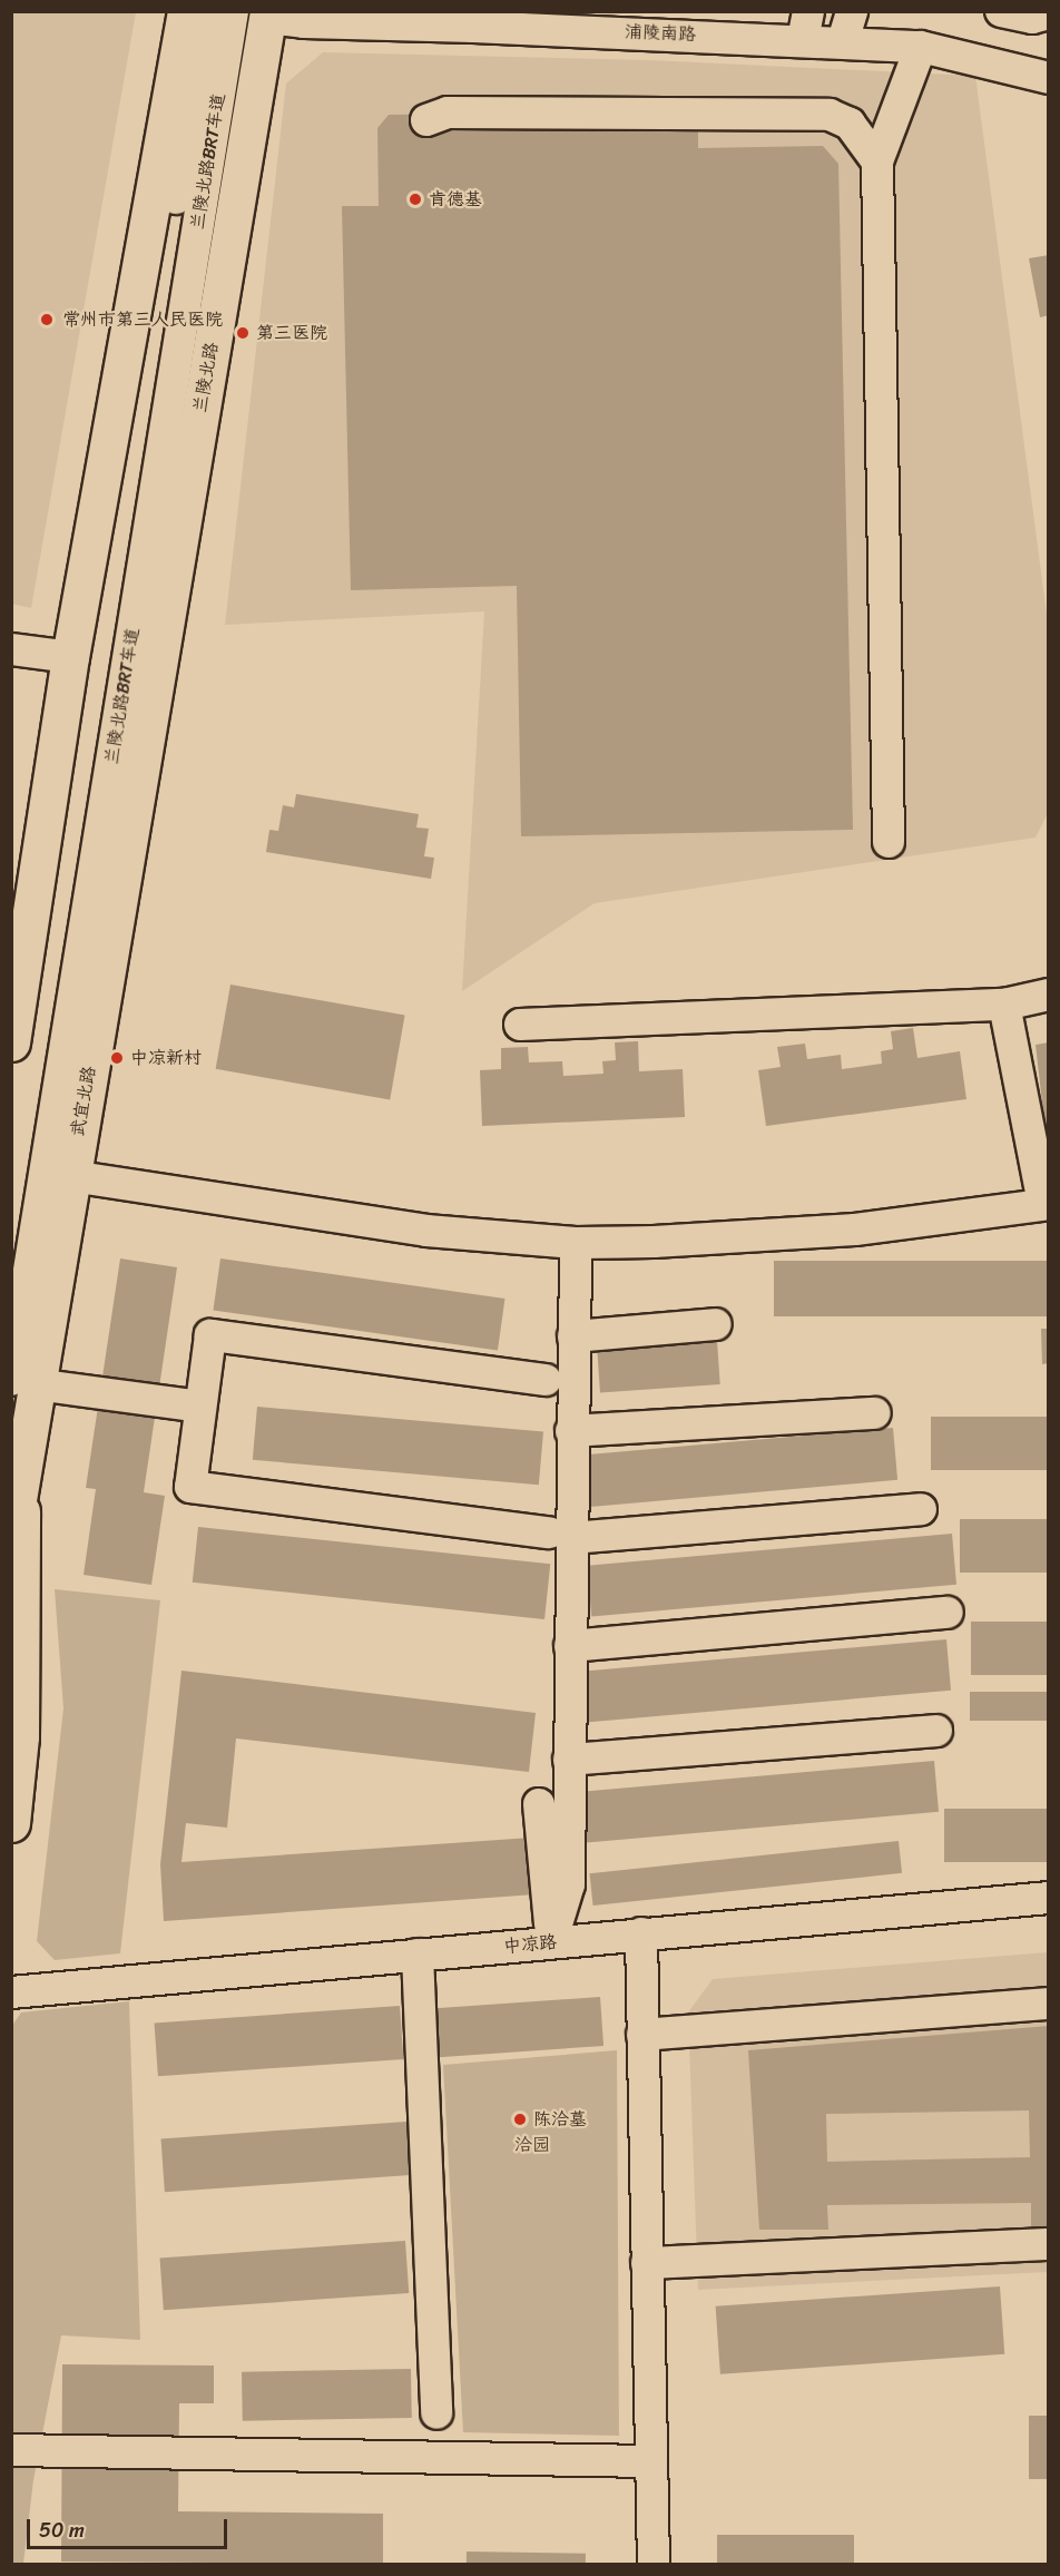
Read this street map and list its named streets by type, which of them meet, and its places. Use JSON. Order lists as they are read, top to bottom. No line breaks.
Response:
{"streets":{"main road":["兰陵北路","武宜北路"],"street":["浦陵南路","兰陵北路BRT车道","中凉路"]},"crossings":[["浦陵南路","兰陵北路BRT车道"],["浦陵南路","兰陵北路"],["兰陵北路BRT车道","兰陵北路"],["兰陵北路BRT车道","武宜北路"],["兰陵北路","武宜北路"]],"parks":["洽园"],"places":["肯德基","常州市第三人民医院","第三医院","中凉新村","陈洽墓"],"scale_bar":"50 m"}
